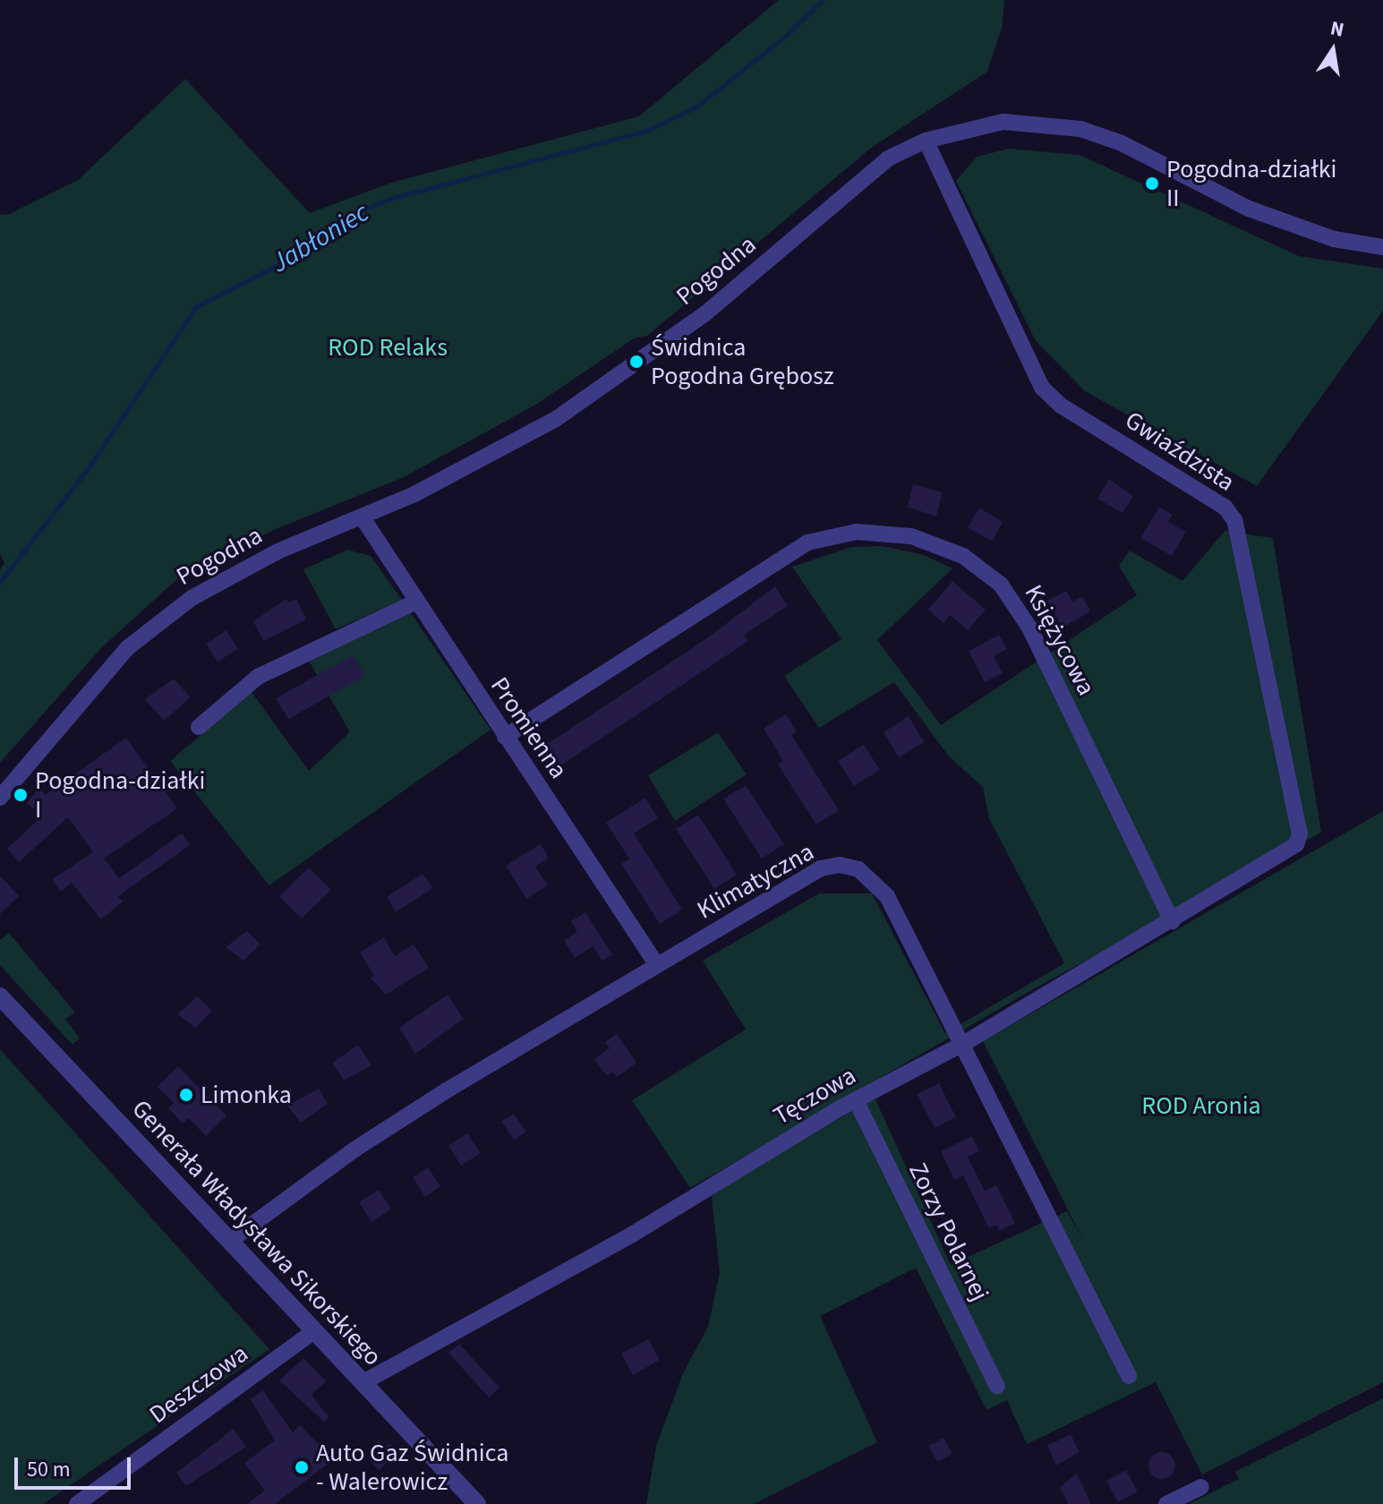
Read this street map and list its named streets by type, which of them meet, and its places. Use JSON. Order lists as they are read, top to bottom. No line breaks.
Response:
{"streets":{"street":["Pogodna","Gwiaździsta","Księżycowa","Promienna","Klimatyczna","Tęczowa","Zorzy Polarnej","Generała Władysława Sikorskiego","Deszczowa"]},"crossings":[["Pogodna","Gwiaździsta"],["Pogodna","Promienna"],["Gwiaździsta","Tęczowa"],["Księżycowa","Promienna"],["Księżycowa","Tęczowa"],["Promienna","Klimatyczna"],["Klimatyczna","Tęczowa"],["Klimatyczna","Generała Władysława Sikorskiego"],["Tęczowa","Zorzy Polarnej"],["Tęczowa","Generała Władysława Sikorskiego"],["Generała Władysława Sikorskiego","Deszczowa"]],"water":["Jabłoniec"],"parks":["ROD Relaks","ROD Aronia"],"places":["Pogodna-działki II","Świdnica Pogodna Grębosz","Pogodna-działki I","Limonka","Auto Gaz Świdnica - Walerowicz"],"scale_bar":"50 m","north":"top"}
